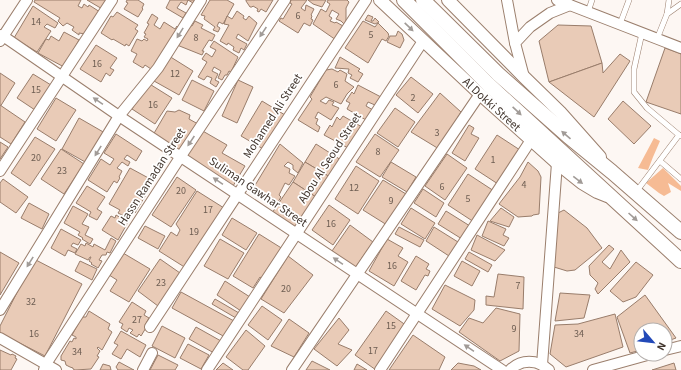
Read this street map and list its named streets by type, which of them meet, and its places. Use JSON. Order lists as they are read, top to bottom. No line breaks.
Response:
{"streets":{"main road":["Al Dokki Street"],"street":["Mohamed Ali Street","Abou Al Seoud Street","Hassn Ramadan Street","Suliman Gawhar Street"]},"crossings":[["Al Dokki Street","Abou Al Seoud Street"],["Mohamed Ali Street","Suliman Gawhar Street"],["Abou Al Seoud Street","Suliman Gawhar Street"],["Hassn Ramadan Street","Suliman Gawhar Street"]],"one_way":["Suliman Gawhar Street"],"house_numbers":["6","14","5","8","16","12","6","15","2","16","3","8","20","1","23","4","6","12","20","5","9","17","16","19","16","23","7","20","32","27","15","9","16","34","17","34"],"north":"bottom right"}
